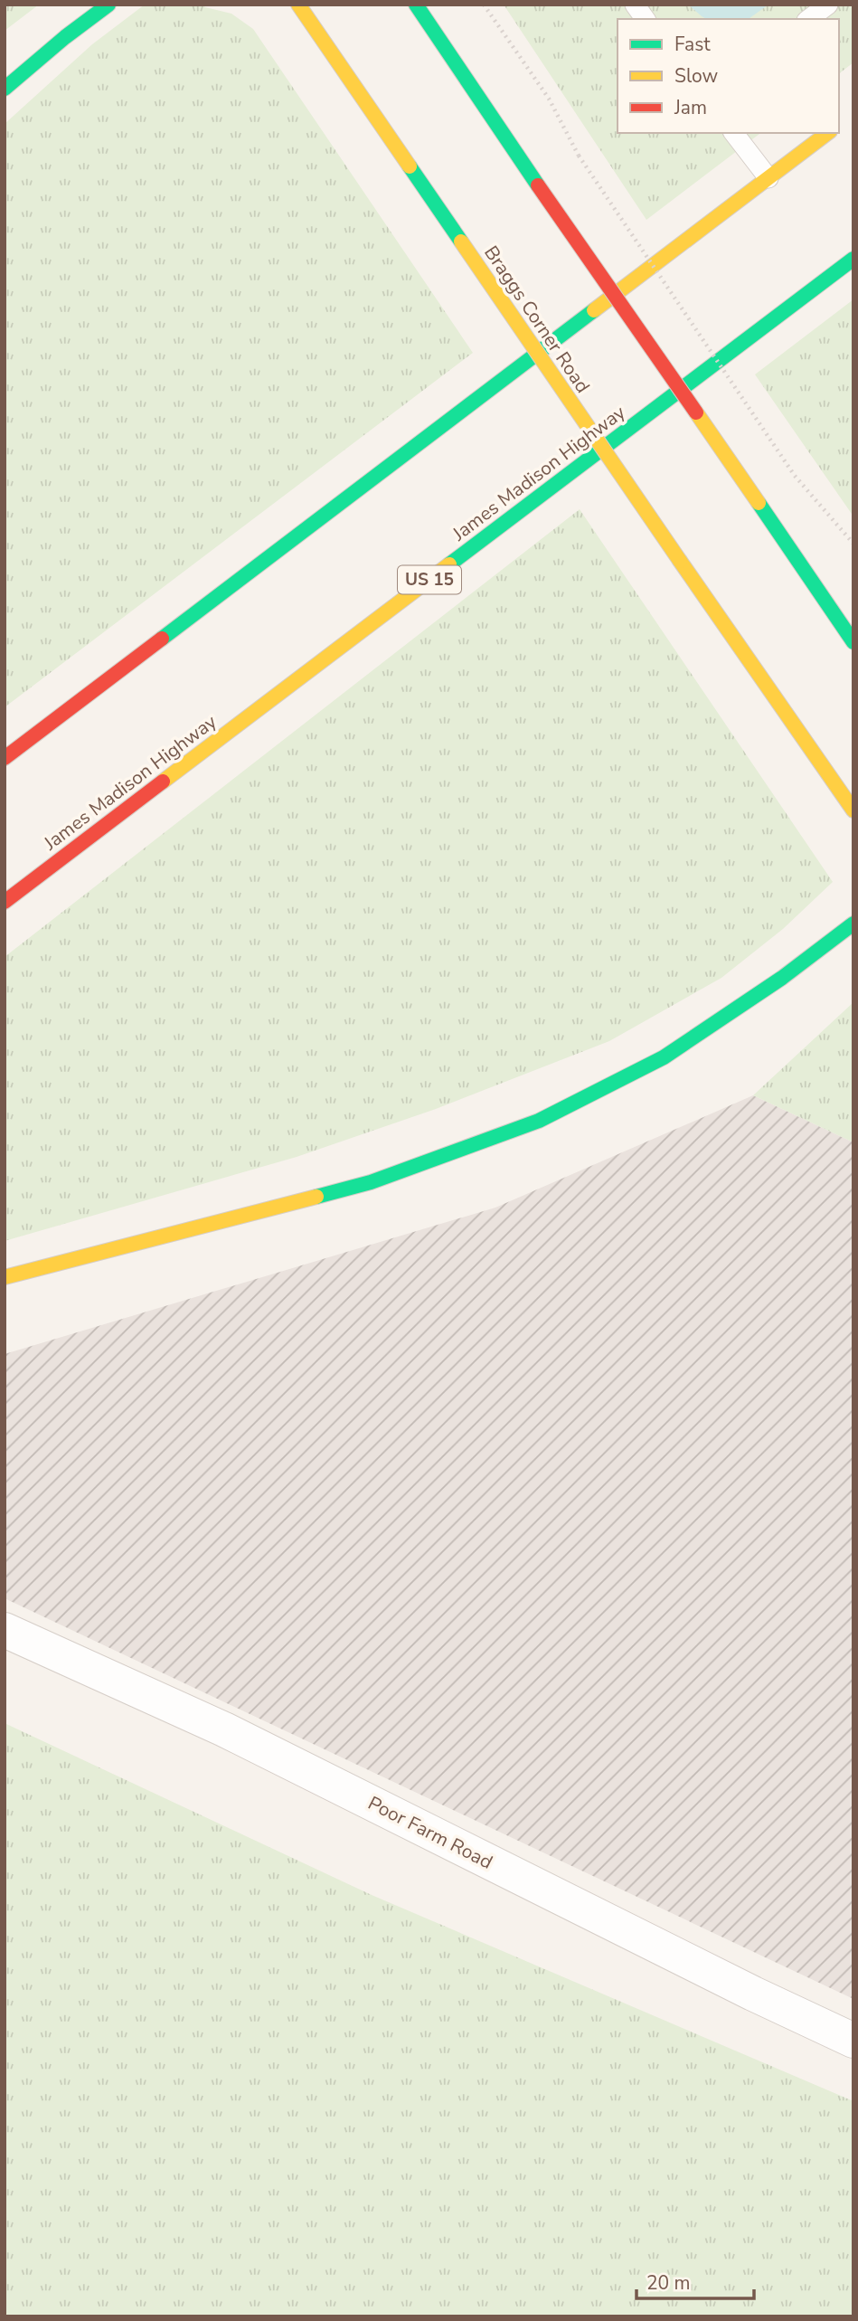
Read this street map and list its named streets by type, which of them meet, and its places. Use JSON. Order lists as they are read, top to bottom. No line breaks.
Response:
{"streets":{"main road":["Braggs Corner Road","James Madison Highway","US 15"],"street":["Poor Farm Road"]},"legend":["Fast","Slow","Jam"],"scale_bar":"20 m"}
